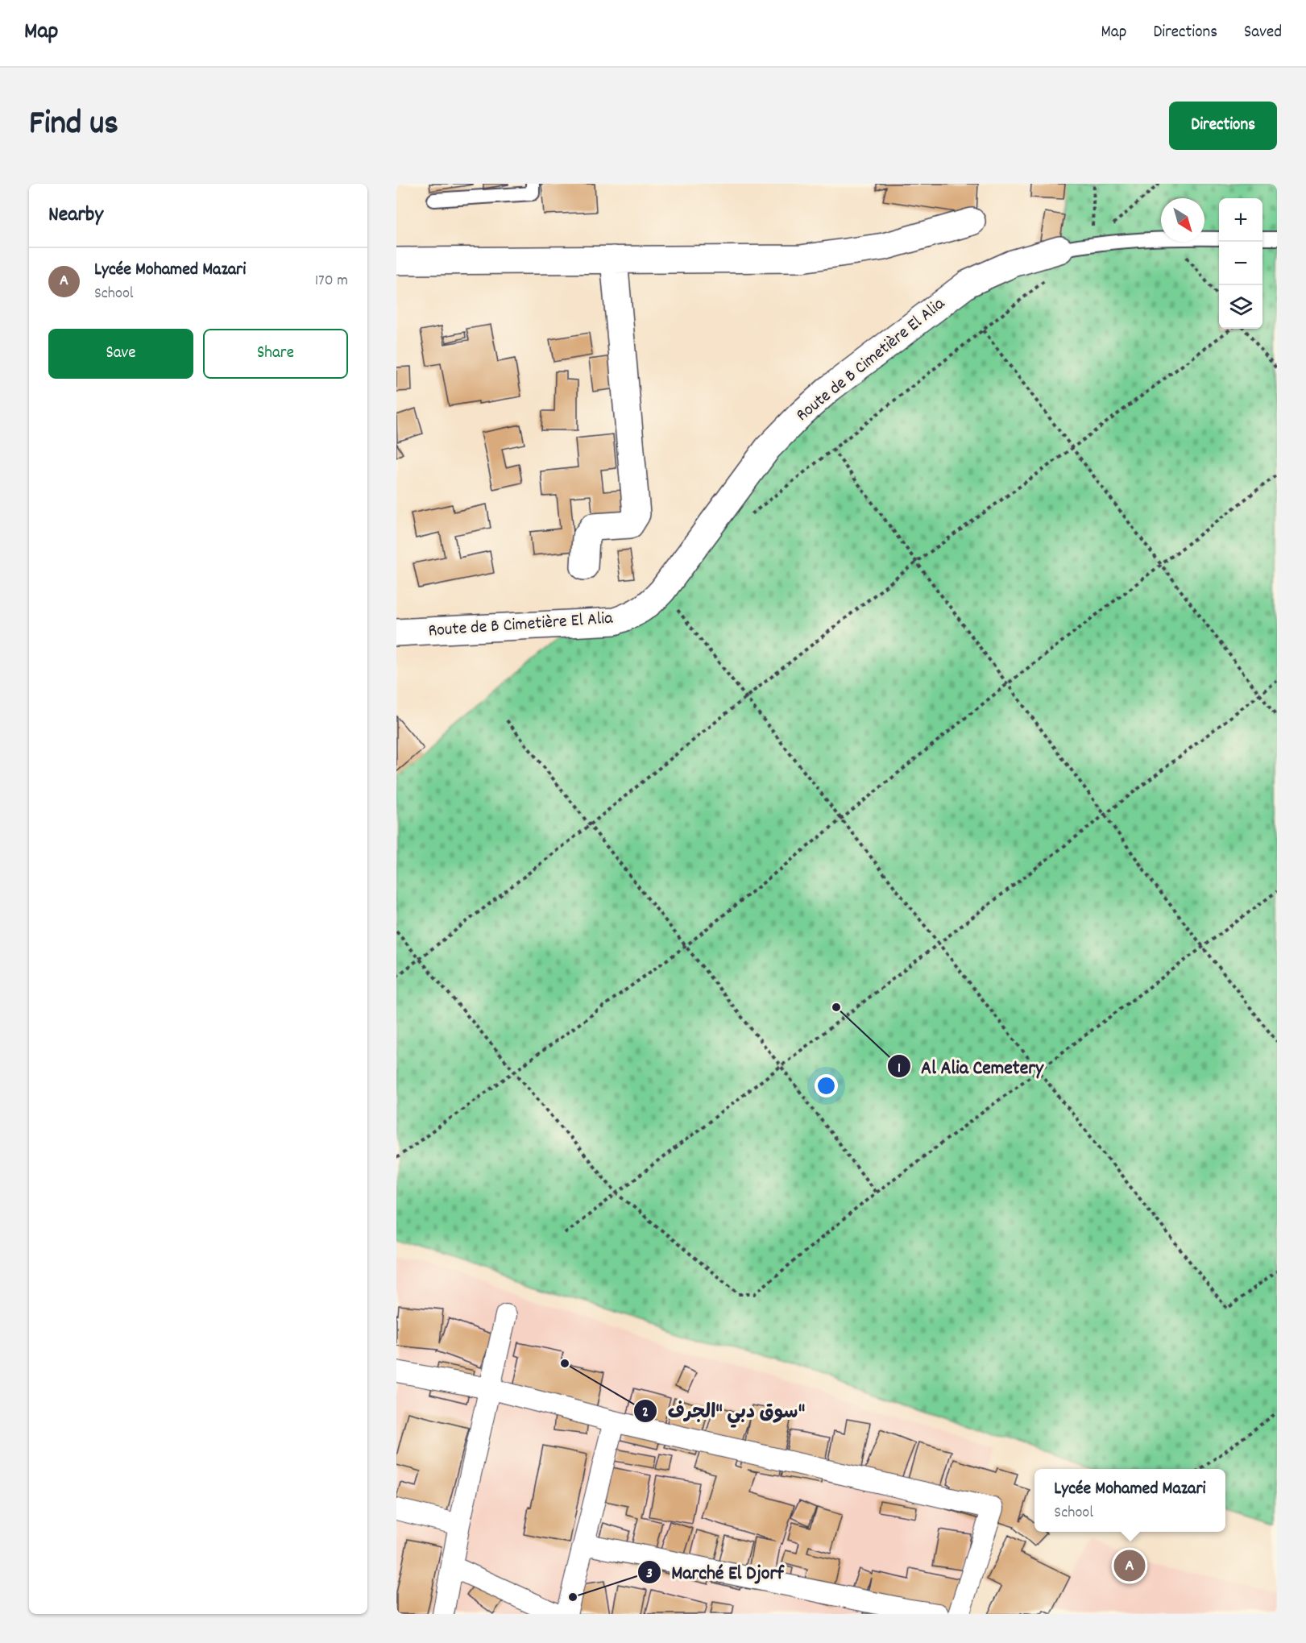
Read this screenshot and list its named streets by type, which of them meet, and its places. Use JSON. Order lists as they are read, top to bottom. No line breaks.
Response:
{"streets":{"street":["Route de B Cimetière El Alia"]},"places":["Al Alia Cemetery","سوق دبي \"الجرف\"","Marché El Djorf"],"north":"bottom right","page":{"header":"Map","nav":["Map","Directions","Saved"],"title":"Find us","buttons":["Directions",["Save","Share"]],"heading":"Nearby","map_buttons":["+","−"],"list":[{"mark":"A","name":"Lycée Mohamed Mazari","note":"School","value":"170 m"}],"popup":["Lycée Mohamed Mazari","School"],"pins":"A"}}
